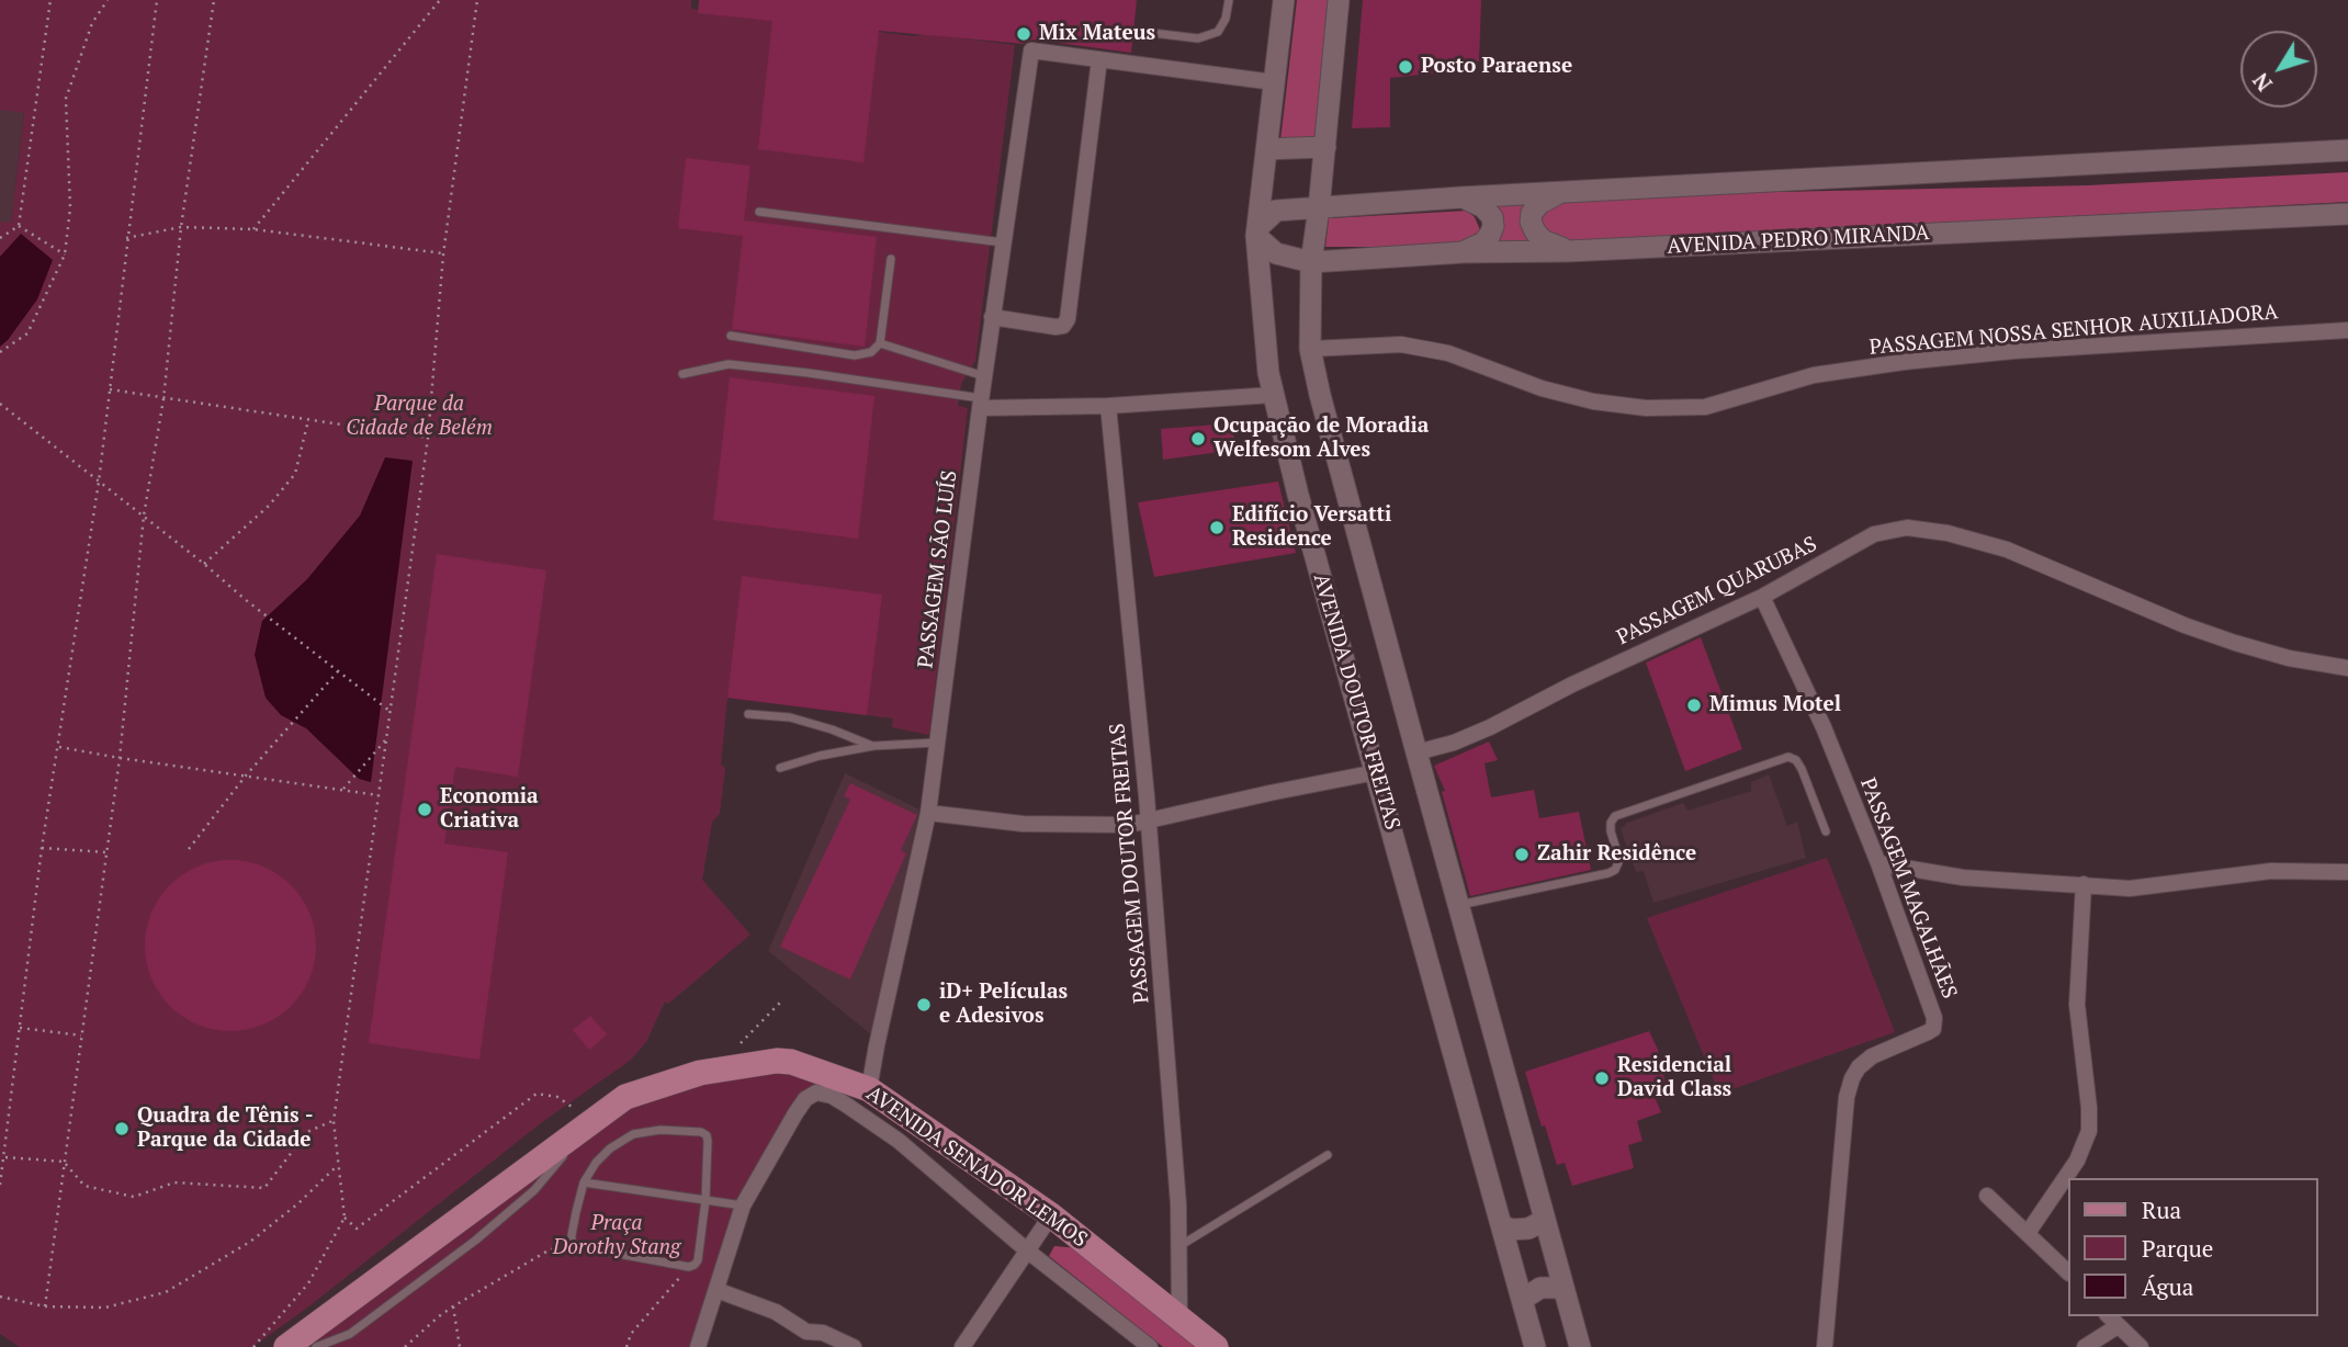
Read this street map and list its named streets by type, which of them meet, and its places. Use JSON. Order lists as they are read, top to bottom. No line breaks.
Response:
{"streets":{"main road":["AVENIDA PEDRO MIRANDA","AVENIDA DOUTOR FREITAS","AVENIDA SENADOR LEMOS"],"street":["PASSAGEM NOSSA SENHOR AUXILIADORA","PASSAGEM SÃO LUÍS","PASSAGEM QUARUBAS","PASSAGEM DOUTOR FREITAS","PASSAGEM MAGALHÃES"]},"crossings":[["AVENIDA PEDRO MIRANDA","AVENIDA DOUTOR FREITAS"],["PASSAGEM NOSSA SENHOR AUXILIADORA","AVENIDA DOUTOR FREITAS"],["PASSAGEM SÃO LUÍS","AVENIDA SENADOR LEMOS"],["PASSAGEM QUARUBAS","AVENIDA DOUTOR FREITAS"],["PASSAGEM QUARUBAS","PASSAGEM MAGALHÃES"],["PASSAGEM DOUTOR FREITAS","AVENIDA SENADOR LEMOS"]],"parks":["Parque da Cidade de Belém","Praça Dorothy Stang"],"places":["Mix Mateus","Posto Paraense","Ocupação de Moradia Welfesom Alves","Edifício Versatti Residence","Mimus Motel","Economia Criativa","Zahir Residênce","iD+ Películas e Adesivos","Residencial David Class","Quadra de Tênis - Parque da Cidade"],"legend":["Rua","Parque","Água"],"north":"bottom left"}
